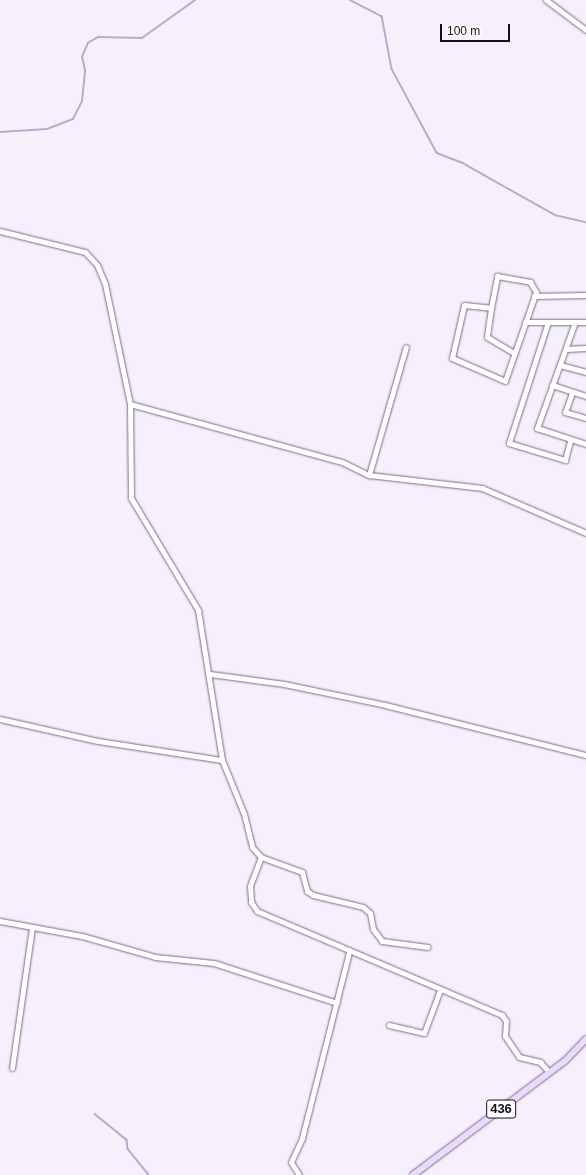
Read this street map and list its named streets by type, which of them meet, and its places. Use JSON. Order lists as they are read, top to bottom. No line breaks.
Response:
{"streets":{"main road":["436"]},"scale_bar":"100 m"}
